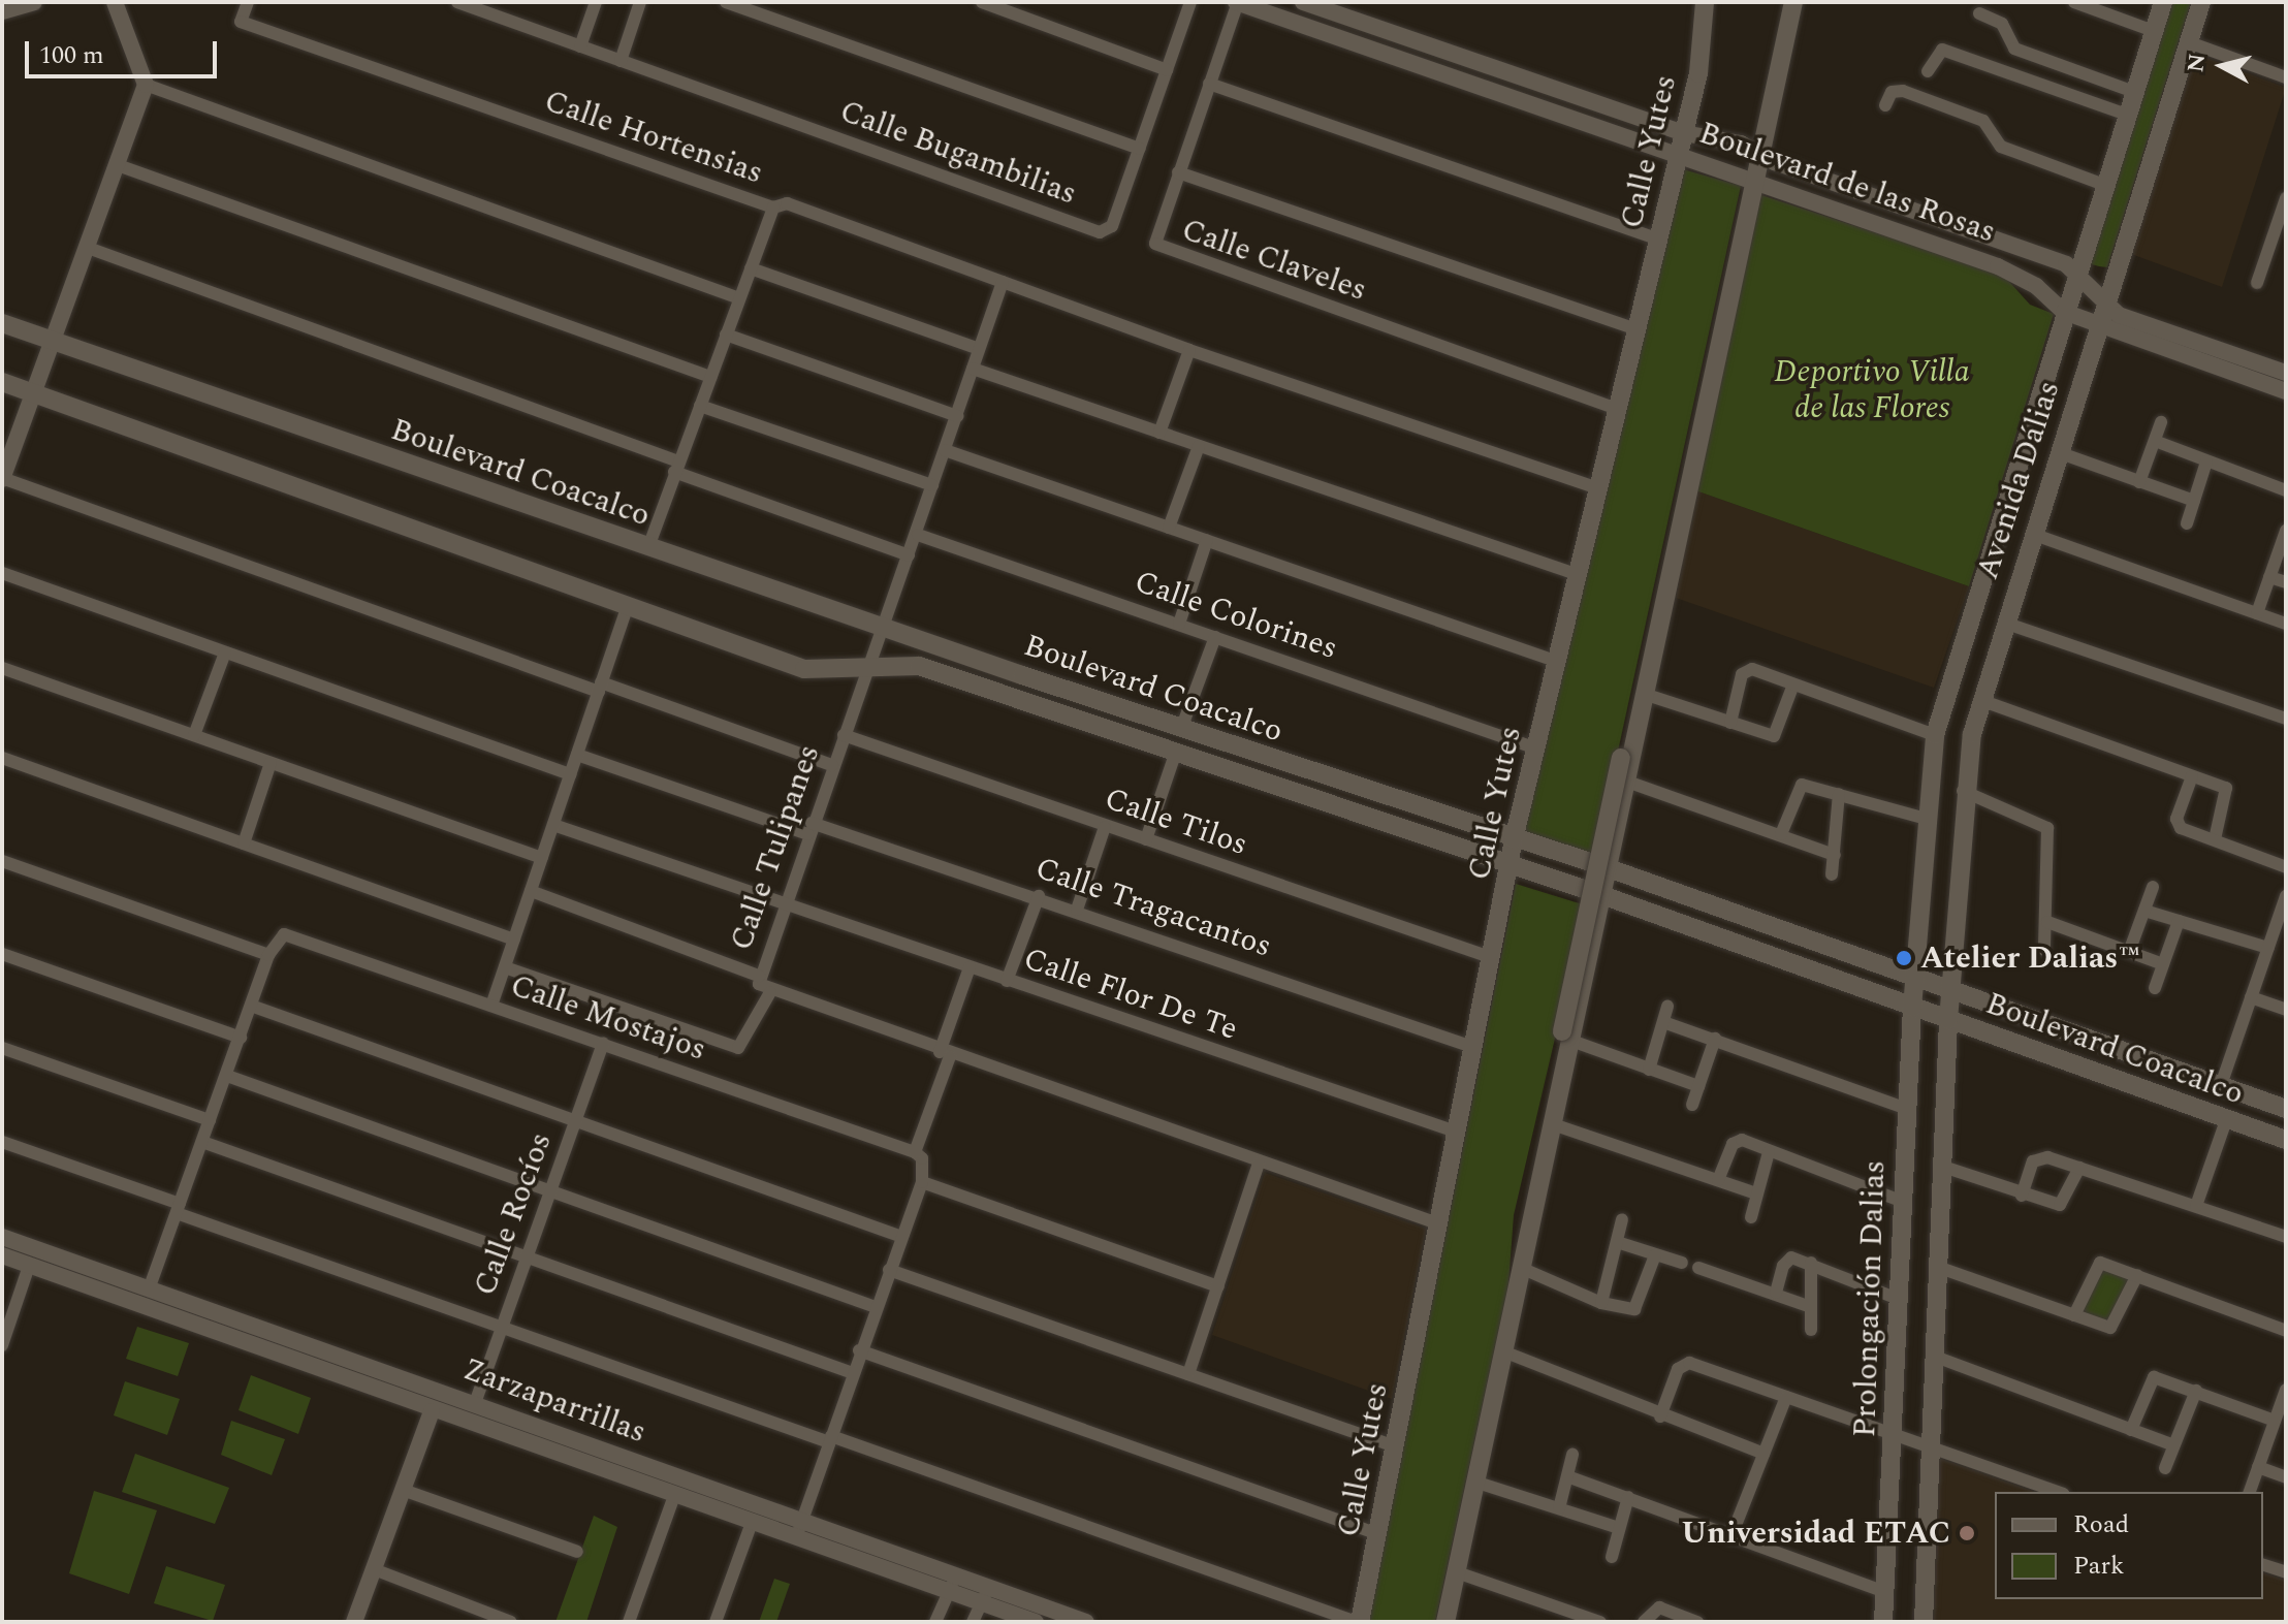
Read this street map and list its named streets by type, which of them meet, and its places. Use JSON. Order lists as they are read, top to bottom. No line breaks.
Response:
{"streets":{"main road":["Calle Yutes","Boulevard Coacalco","Avenida Dálias","Prolongación Dalias"],"street":["Calle Hortensias","Calle Bugambilias","Boulevard de las Rosas","Calle Claveles","Calle Colorines","Calle Tilos","Calle Tulipanes","Calle Tragacantos","Calle Flor De Te","Calle Mostajos","Calle Rocíos","Zarzaparrillas"]},"crossings":[["Calle Hortensias","Boulevard Coacalco"],["Calle Yutes","Boulevard de las Rosas"],["Calle Yutes","Calle Claveles"],["Calle Yutes","Boulevard Coacalco"],["Calle Yutes","Calle Colorines"],["Calle Yutes","Calle Tilos"],["Calle Yutes","Calle Tulipanes"],["Calle Yutes","Calle Tragacantos"],["Calle Yutes","Calle Flor De Te"],["Boulevard de las Rosas","Calle Claveles"],["Boulevard de las Rosas","Avenida Dálias"],["Boulevard Coacalco","Avenida Dálias"],["Boulevard Coacalco","Calle Tulipanes"],["Boulevard Coacalco","Prolongación Dalias"],["Avenida Dálias","Prolongación Dalias"],["Calle Colorines","Calle Tulipanes"],["Calle Tilos","Calle Tulipanes"],["Calle Tulipanes","Calle Tragacantos"],["Calle Tulipanes","Calle Flor De Te"],["Calle Mostajos","Calle Rocíos"],["Calle Rocíos","Zarzaparrillas"]],"parks":["Deportivo Villa de las Flores"],"places":["Atelier Dalias™","Universidad ETAC"],"legend":["Road","Park"],"scale_bar":"100 m","north":"left"}
